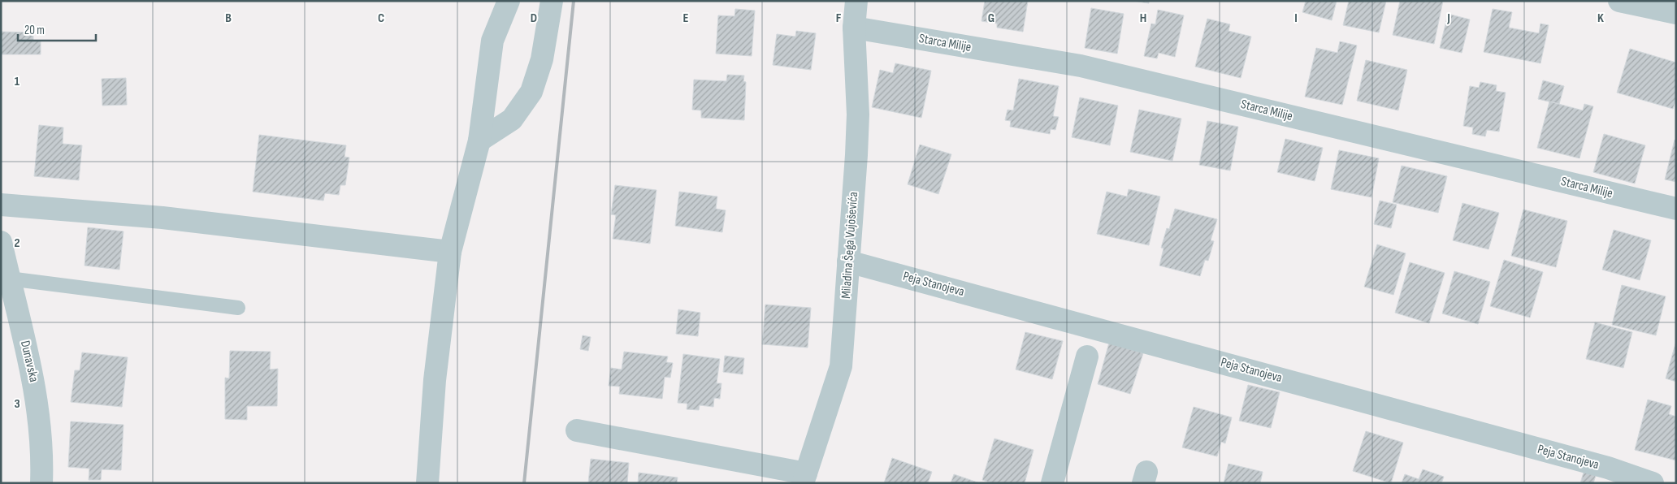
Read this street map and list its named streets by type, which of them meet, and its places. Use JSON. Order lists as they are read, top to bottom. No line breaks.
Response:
{"streets":{"street":["Starca Milije","Miladina Šega Vujoševića","Peja Stanojeva","Dunavska"]},"crossings":[["Starca Milije","Miladina Šega Vujoševića"],["Miladina Šega Vujoševića","Peja Stanojeva"]],"scale_bar":"20 m","grid":{"columns":["B","C","D","E","F","G","H","I","J","K"],"rows":["1","2","3"]}}
